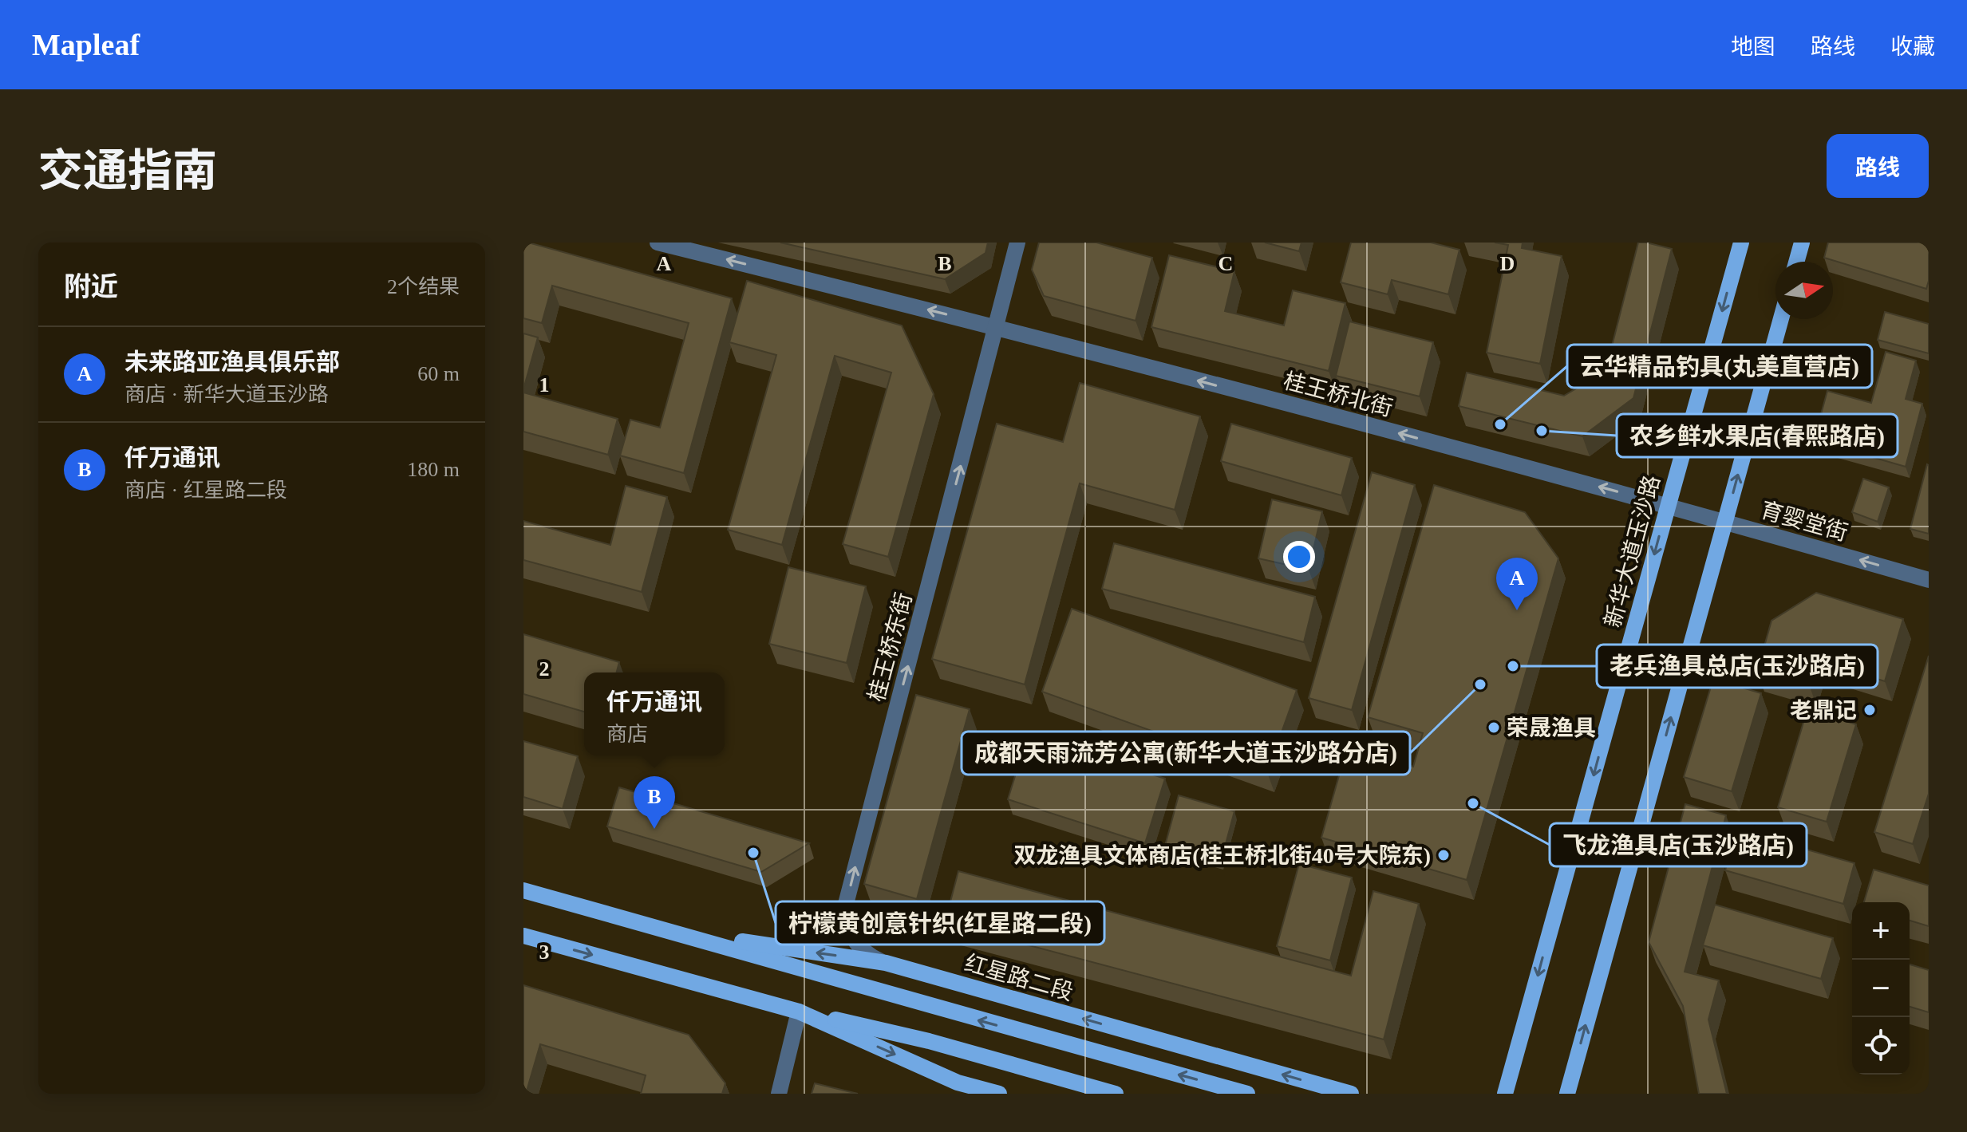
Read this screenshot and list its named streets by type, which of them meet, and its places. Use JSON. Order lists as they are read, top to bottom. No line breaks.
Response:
{"streets":{"main road":["新华大道玉沙路","红星路二段"],"street":["桂王桥北街","育婴堂街","桂王桥东街"]},"crossings":[["桂王桥北街","育婴堂街"],["桂王桥北街","新华大道玉沙路"],["桂王桥北街","桂王桥东街"],["育婴堂街","新华大道玉沙路"],["桂王桥东街","红星路二段"]],"one_way":["桂王桥北街","育婴堂街","桂王桥东街"],"places":["云华精品钓具(丸美直营店)","农乡鲜水果店(春熙路店)","老兵渔具总店(玉沙路店)","成都天雨流芳公寓(新华大道玉沙路分店)","老鼎记","荣晟渔具","飞龙渔具店(玉沙路店)","柠檬黄创意针织(红星路二段)","双龙渔具文体商店(桂王桥北街40号大院东)"],"north":"right","page":{"header":"Mapleaf","nav":["地图","路线","收藏"],"title":"交通指南","buttons":"路线","heading":["附近","2个结果"],"list":[{"mark":"A","name":"未来路亚渔具俱乐部","note":"商店 · 新华大道玉沙路","value":"60 m"},{"mark":"B","name":"仟万通讯","note":"商店 · 红星路二段","value":"180 m"}],"pins":["A","B"],"popup":["仟万通讯","商店"],"map_buttons":["+","−"]},"grid":{"columns":["A","B","C","D"],"rows":["1","2","3"]}}
